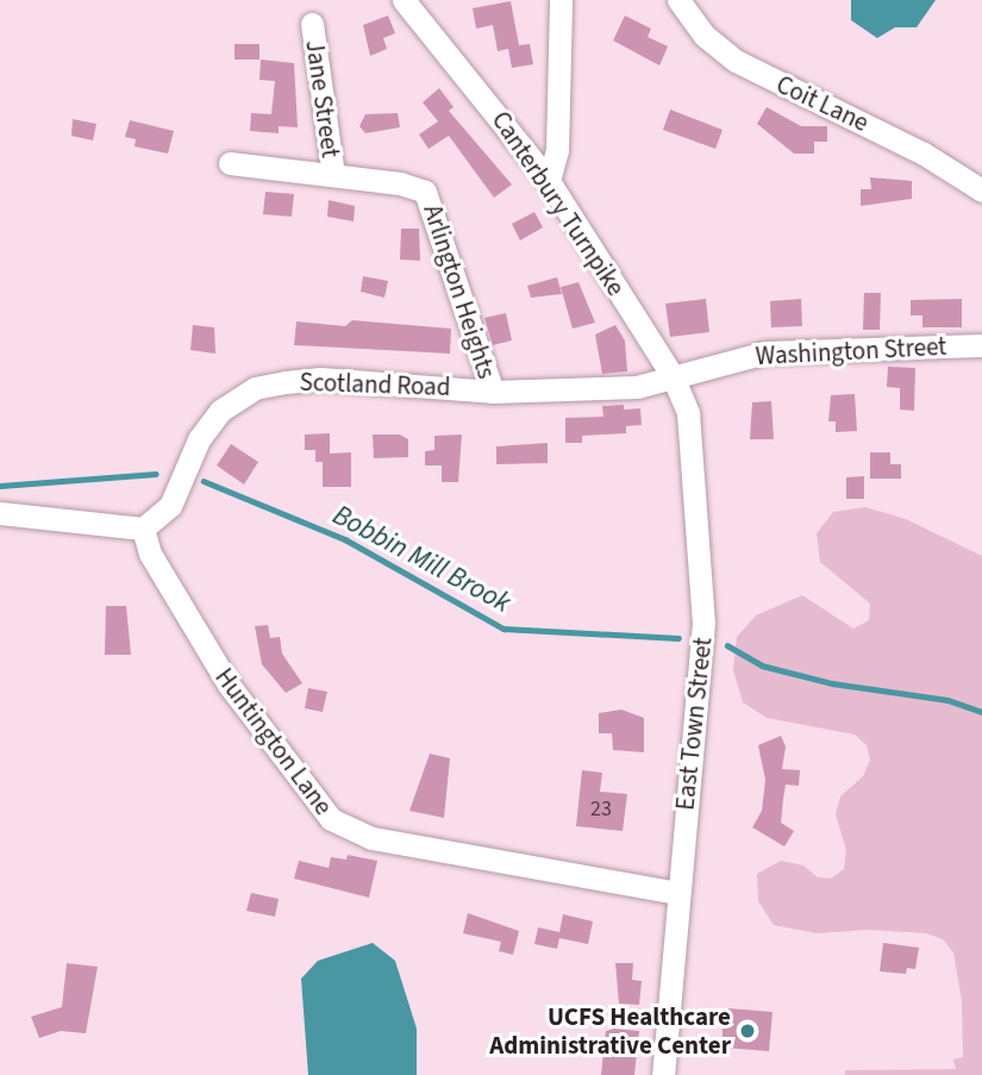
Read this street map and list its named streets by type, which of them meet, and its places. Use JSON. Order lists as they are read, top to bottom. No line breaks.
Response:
{"streets":{"street":["Jane Street","Coit Lane","Canterbury Turnpike","Arlington Heights","Washington Street","Scotland Road","East Town Street","Huntington Lane"]},"crossings":[["Jane Street","Arlington Heights"],["Canterbury Turnpike","Washington Street"],["Canterbury Turnpike","Scotland Road"],["Canterbury Turnpike","East Town Street"],["Arlington Heights","Scotland Road"],["Washington Street","Scotland Road"],["Washington Street","East Town Street"],["Scotland Road","East Town Street"],["Scotland Road","Huntington Lane"],["East Town Street","Huntington Lane"]],"water":["Bobbin Mill Brook"],"places":["UCFS Healthcare Administrative Center"],"house_numbers":["23"]}
